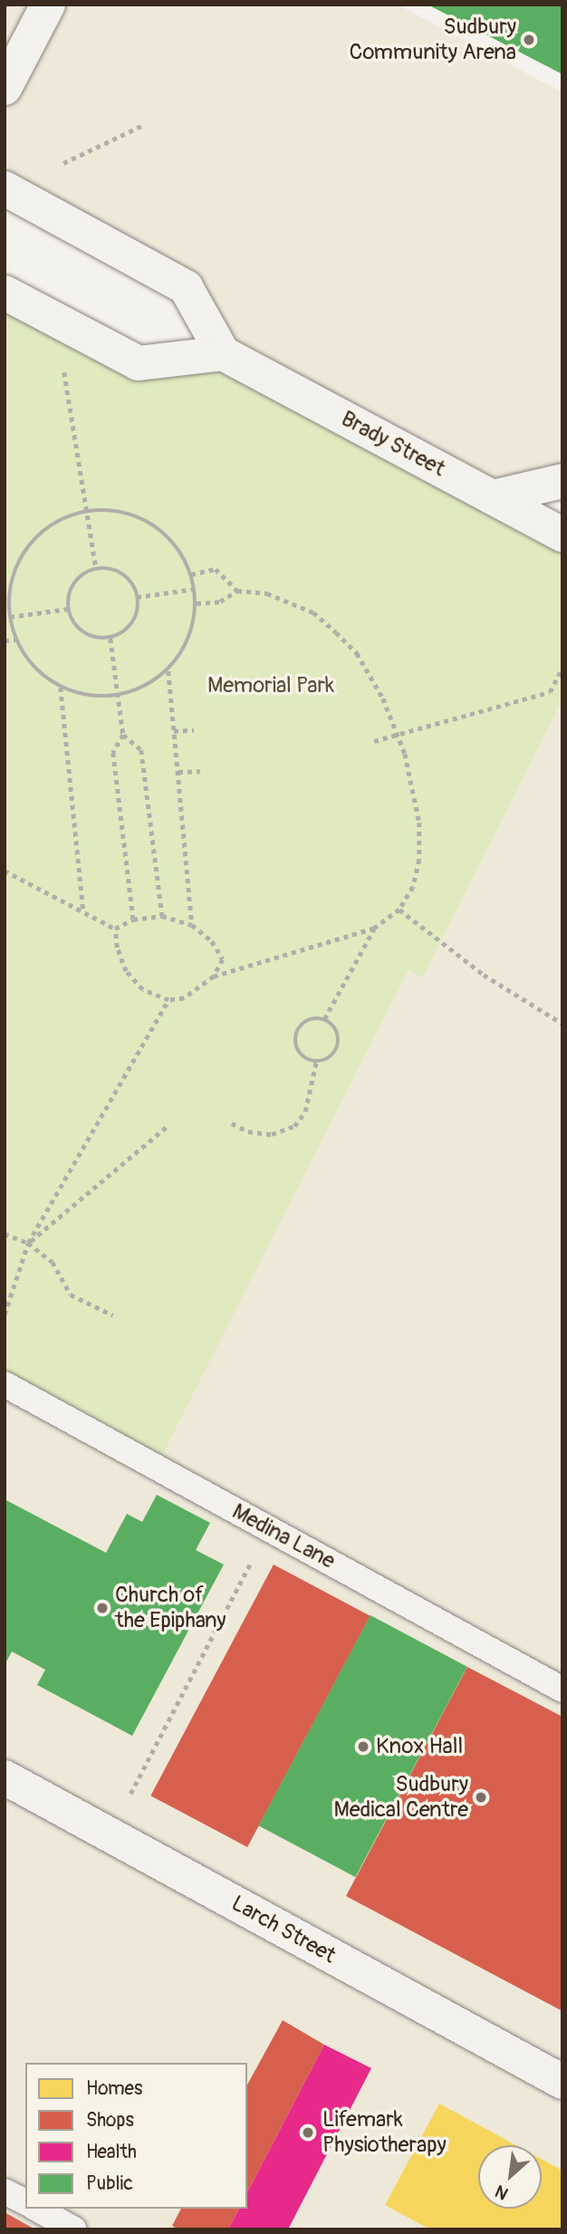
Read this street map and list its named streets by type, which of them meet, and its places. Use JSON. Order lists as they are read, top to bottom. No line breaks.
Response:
{"streets":{"main road":["Brady Street","Larch Street"],"lane":["Medina Lane"]},"parks":["Memorial Park"],"places":["Sudbury Community Arena","Church of the Epiphany","Knox Hall","Sudbury Medical Centre","Lifemark Physiotherapy"],"legend":["Homes","Shops","Health","Public"],"north":"bottom left"}
